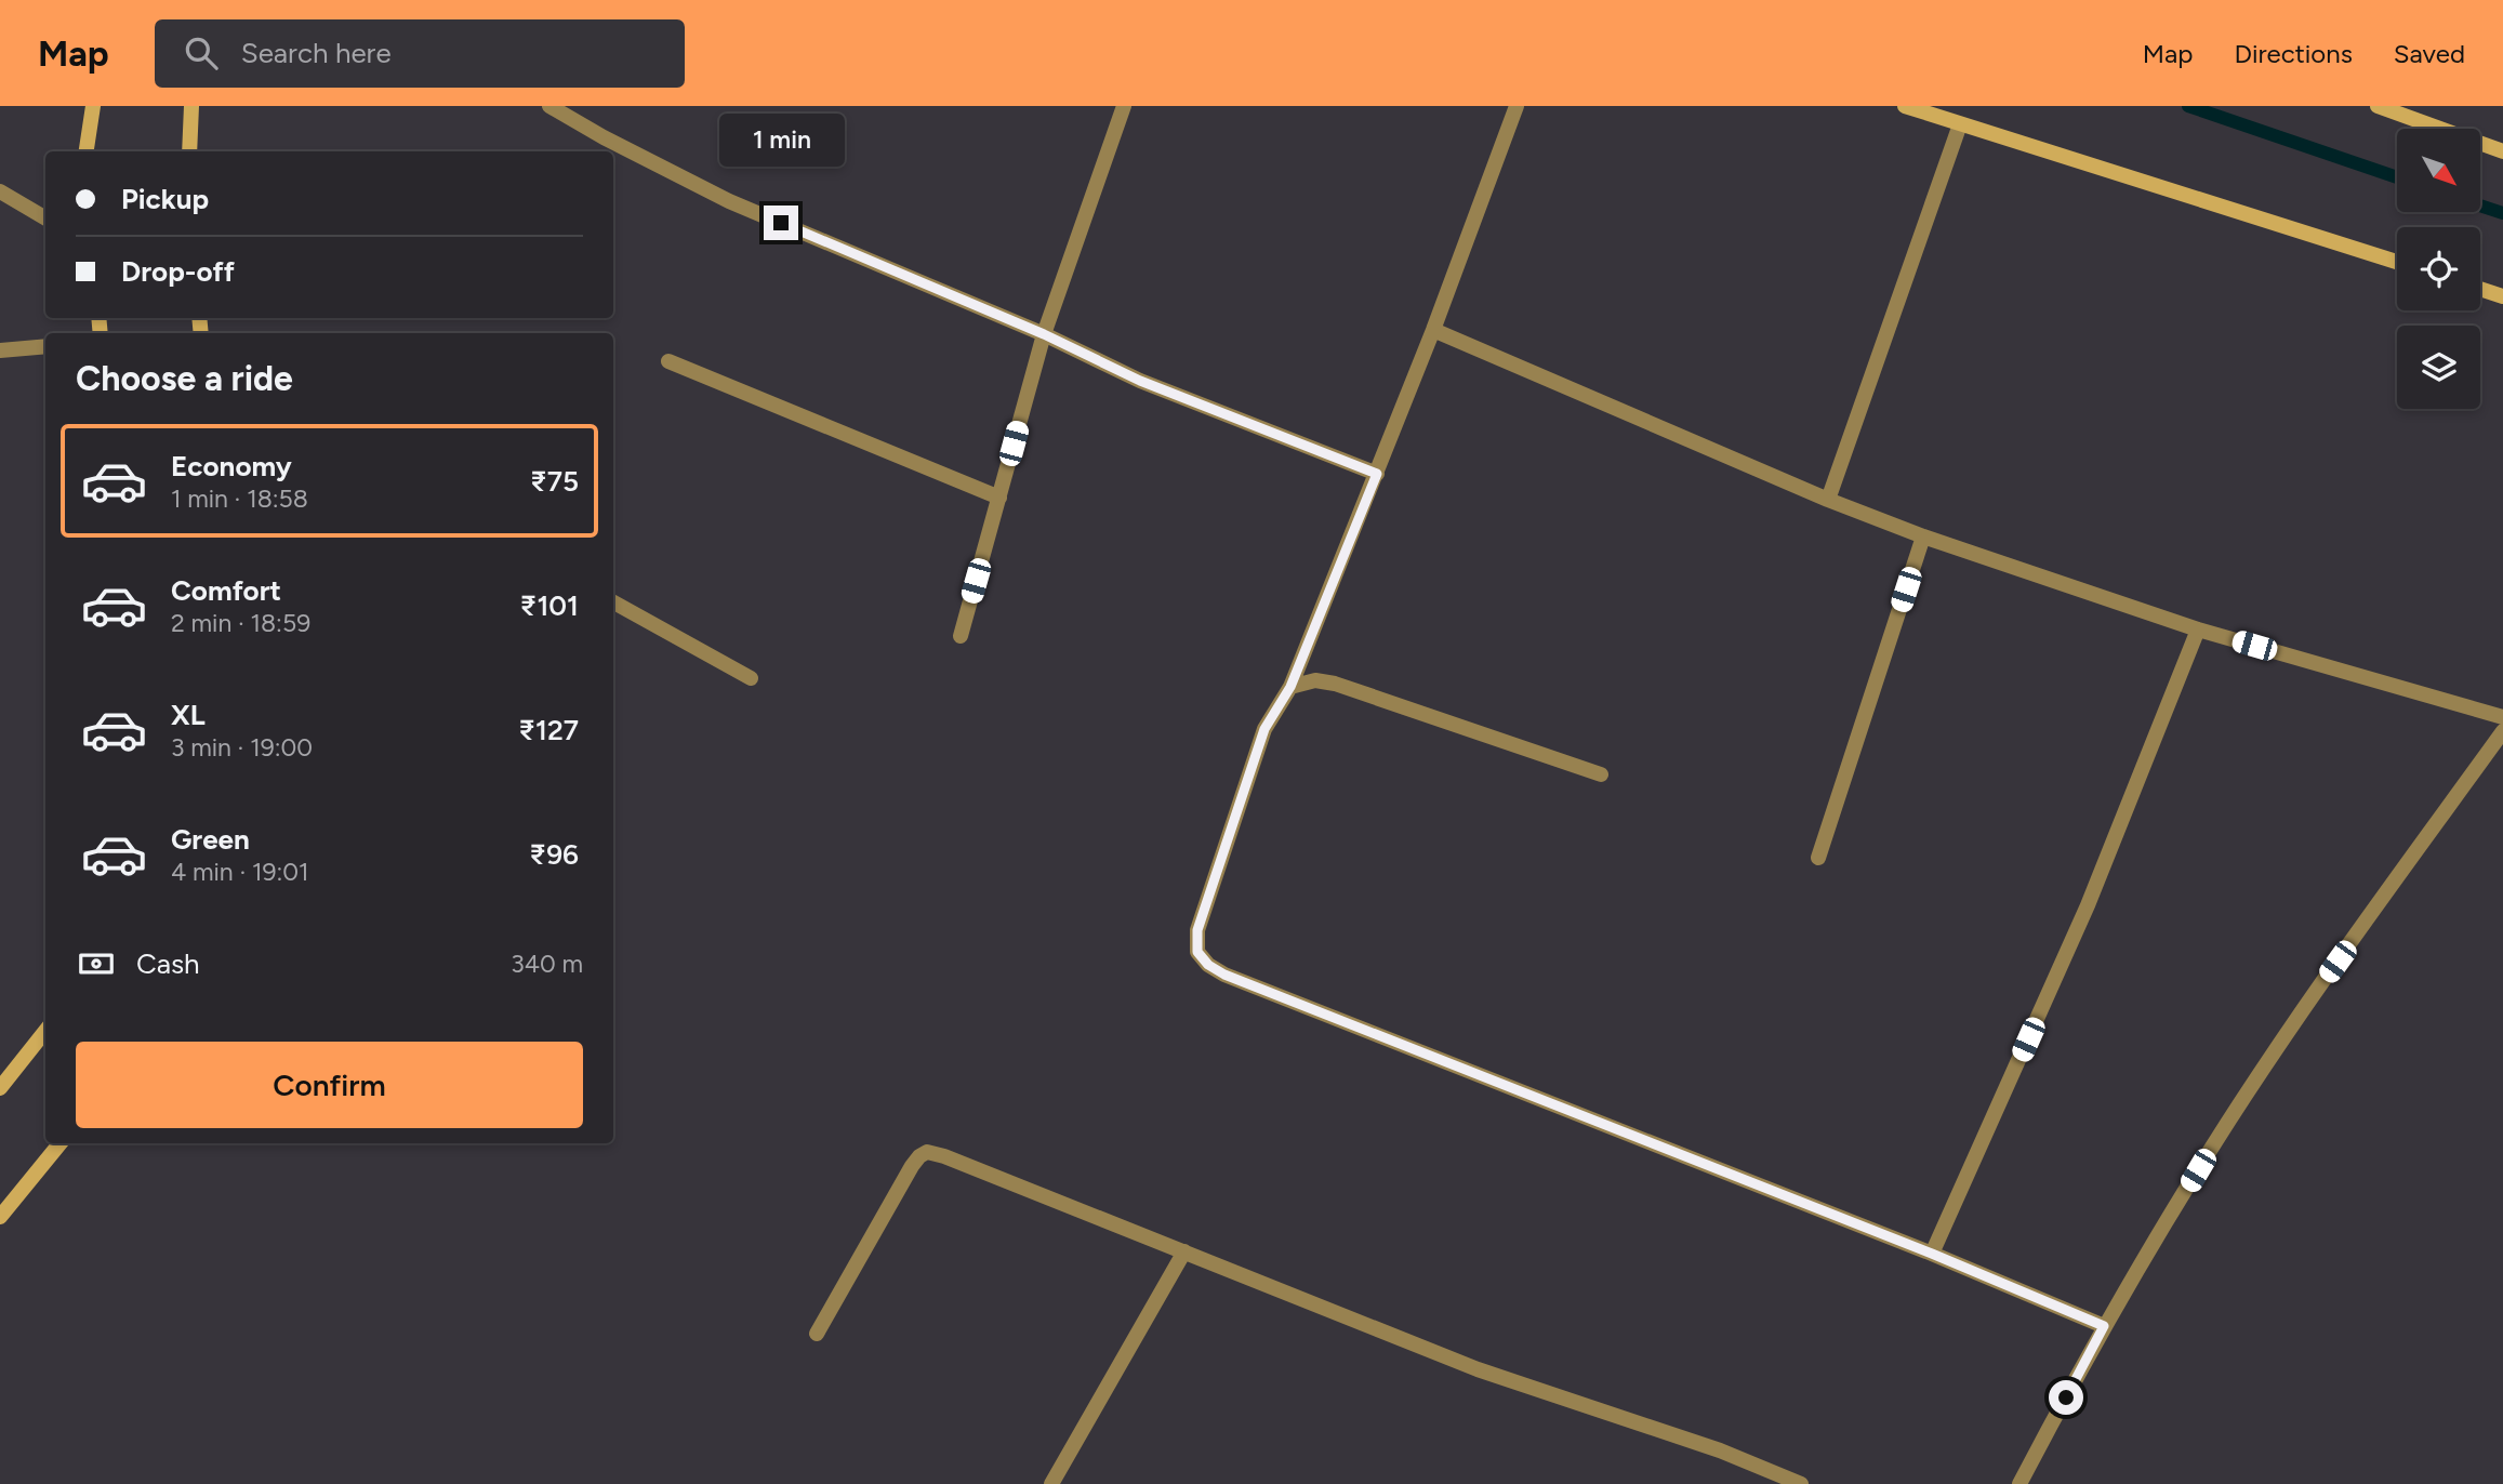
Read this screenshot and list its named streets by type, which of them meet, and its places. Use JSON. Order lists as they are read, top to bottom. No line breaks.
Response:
{"north":"bottom right","page":{"header":"Map","search":"Search here","nav":["Map","Directions","Saved"],"bubble":"1 min","banner":["Pickup","Drop-off"],"heading":"Choose a ride","list":[{"name":"Economy","note":"1 min · 18:58","value":"₹75"},{"name":"Comfort","note":"2 min · 18:59","value":"₹101"},{"name":"XL","note":"3 min · 19:00","value":"₹127"},{"name":"Green","note":"4 min · 19:01","value":"₹96"}],"pay":["Cash","340 m"],"buttons":"Confirm"}}
